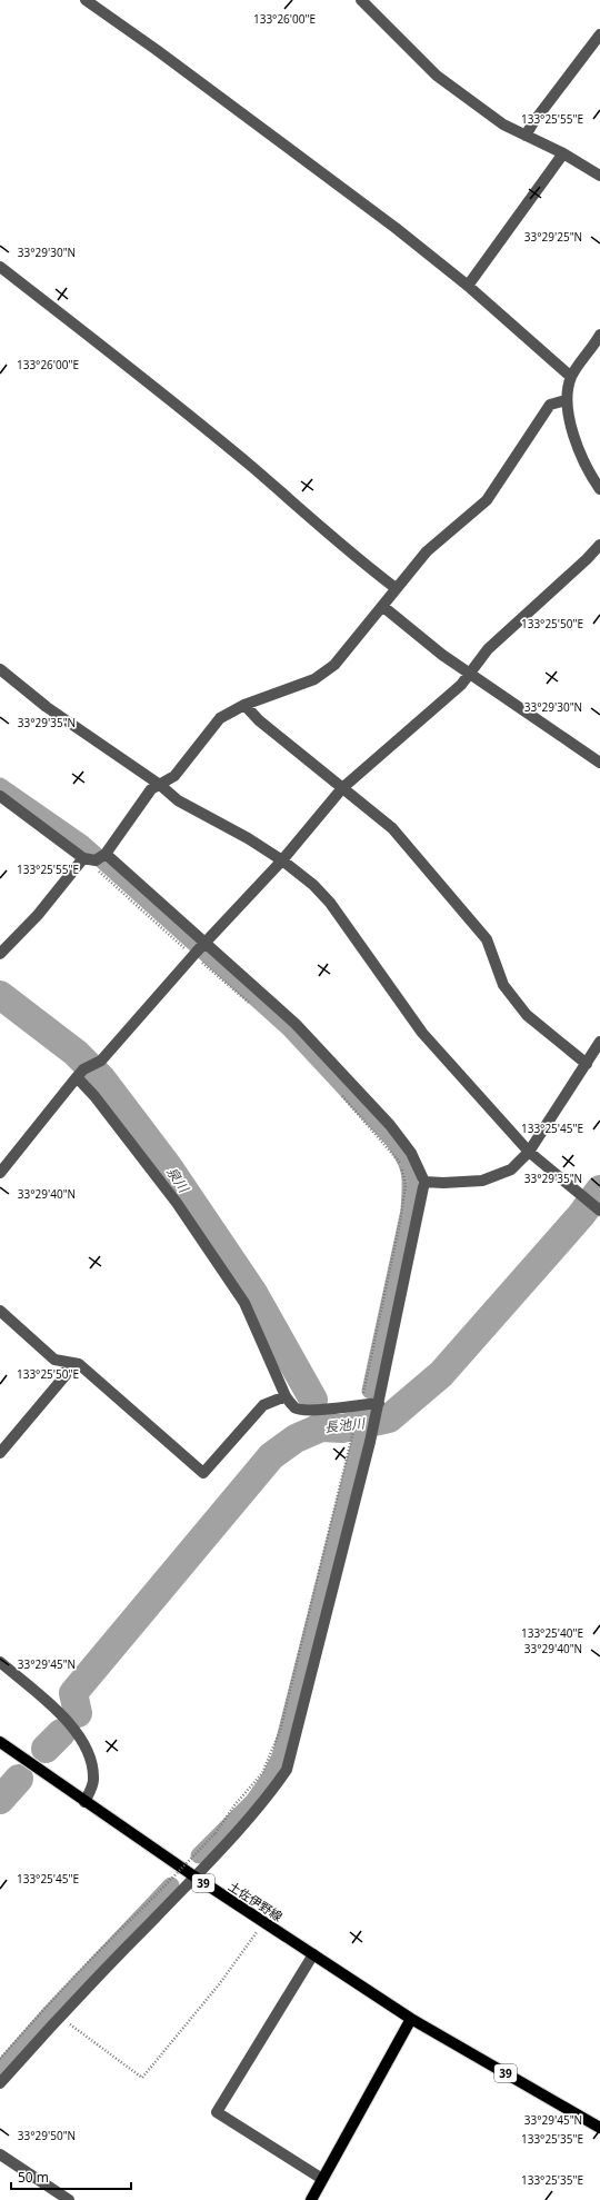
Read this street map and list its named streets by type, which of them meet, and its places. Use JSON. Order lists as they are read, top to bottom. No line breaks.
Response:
{"streets":{"main road":["39","土佐伊野線"]},"water":["泉川","長池川"],"scale_bar":"50 m","coordinates":["133°26'00\"E","133°25'55\"E","33°29'25\"N","33°29'30\"N","133°25'50\"E","33°29'35\"N","133°25'45\"E","33°29'40\"N","133°25'40\"E","33°29'45\"N","33°29'50\"N","133°25'35\"E"]}
